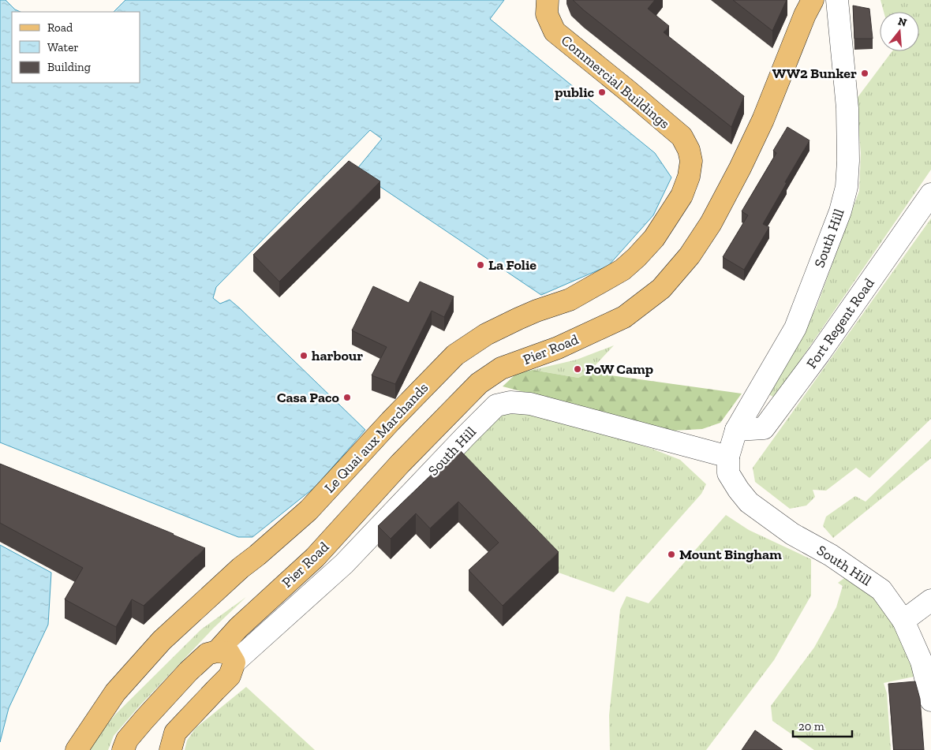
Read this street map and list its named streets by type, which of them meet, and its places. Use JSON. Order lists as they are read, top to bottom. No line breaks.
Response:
{"streets":{"main road":["Commercial Buildings","Pier Road","Le Quai aux Marchands"],"street":["South Hill","Fort Regent Road"]},"crossings":[["Commercial Buildings","Le Quai aux Marchands"],["South Hill","Fort Regent Road"]],"places":["WW2 Bunker","public","La Folie","harbour","PoW Camp","Casa Paco","Mount Bingham"],"legend":["Road","Water","Building"],"scale_bar":"20 m","north":"top"}
